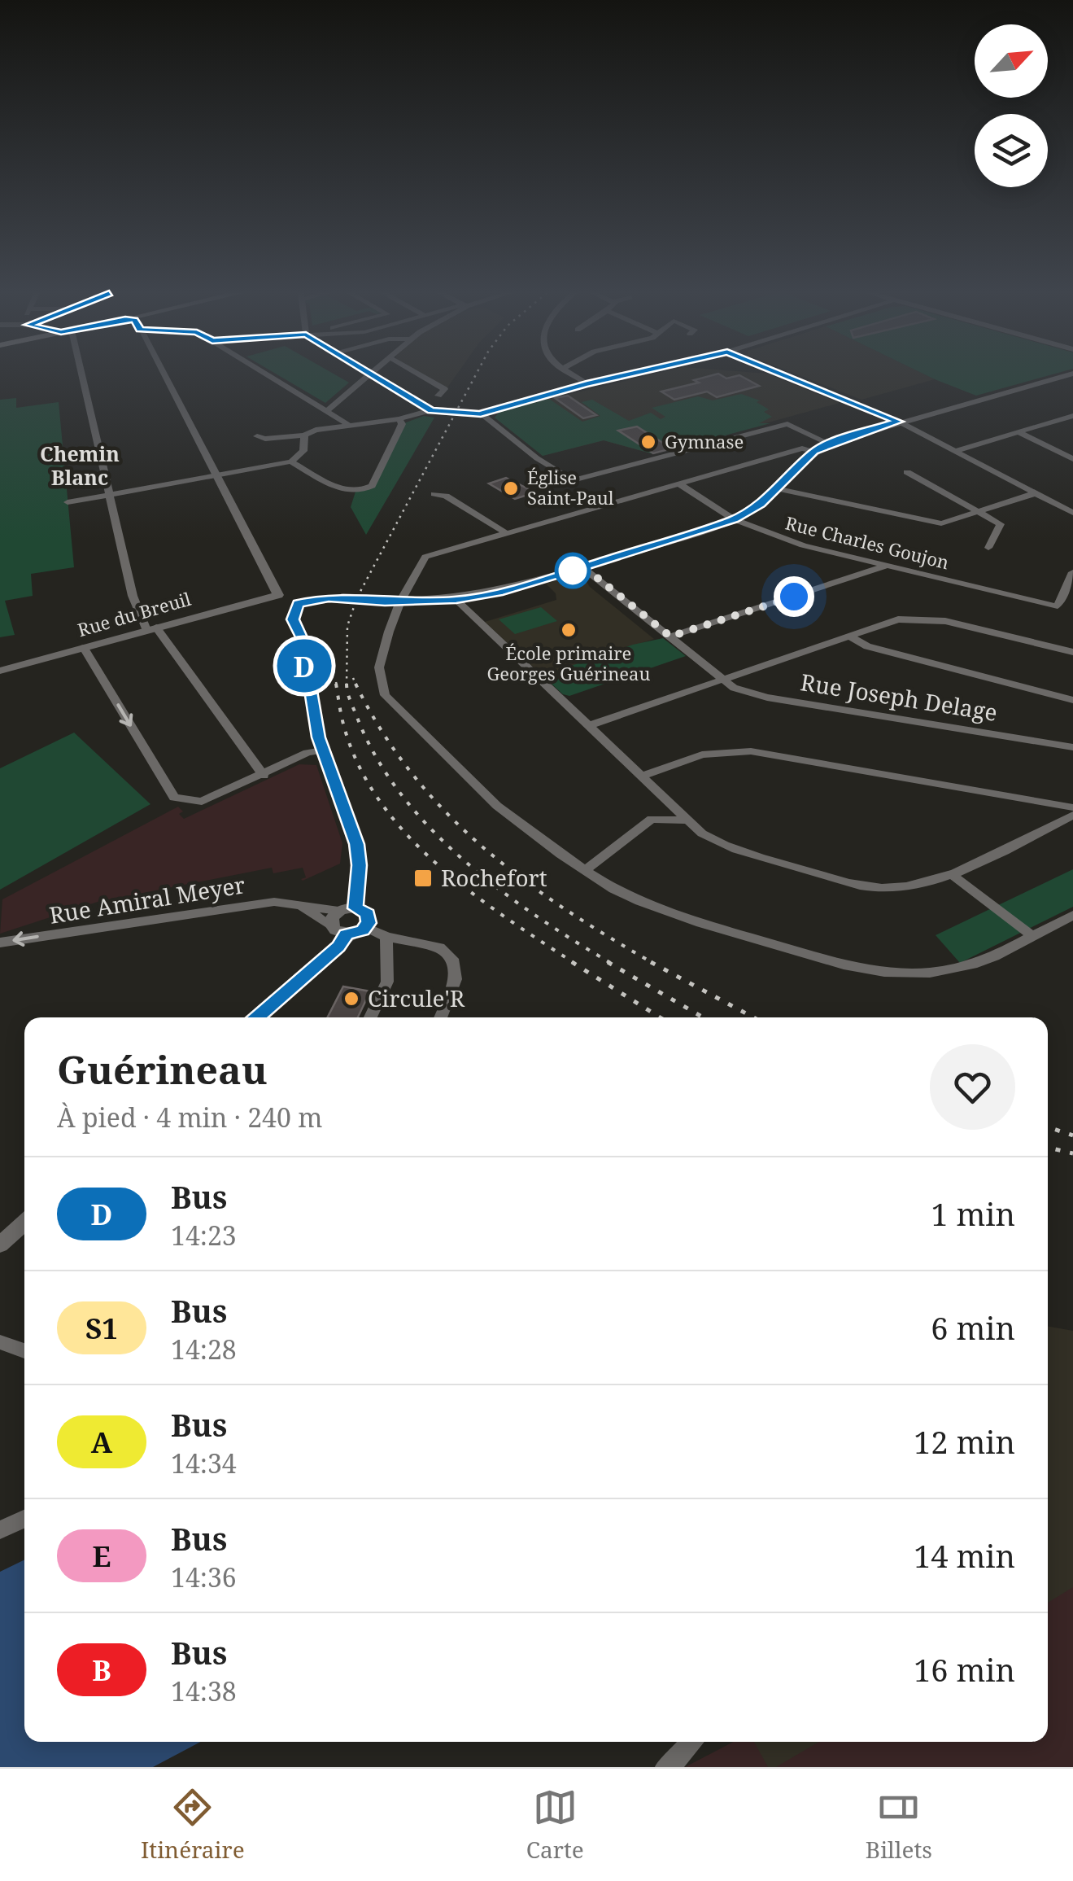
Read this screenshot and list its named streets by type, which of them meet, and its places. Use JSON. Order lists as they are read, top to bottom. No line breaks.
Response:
{"streets":{"street":["Rue Charles Goujon","Rue du Breuil","Rue Joseph Delage","Rue Amiral Meyer"]},"one_way":["Rue Amiral Meyer"],"districts":["Chemin Blanc"],"places":{"other":["Gymnase","Église Saint-Paul","École primaire Georges Guérineau","Circule'R"],"transit":["Rochefort"]},"lines":["bus line D"],"north":"top right","page":{"on_map":"D","heading":["Guérineau","À pied · 4 min · 240 m"],"list":[{"mark":"D","name":"Bus","note":"14:23","value":"1 min"},{"mark":"S1","name":"Bus","note":"14:28","value":"6 min"},{"mark":"A","name":"Bus","note":"14:34","value":"12 min"},{"mark":"E","name":"Bus","note":"14:36","value":"14 min"},{"mark":"B","name":"Bus","note":"14:38","value":"16 min"}],"tabs":["Itinéraire","Carte","Billets"]}}
